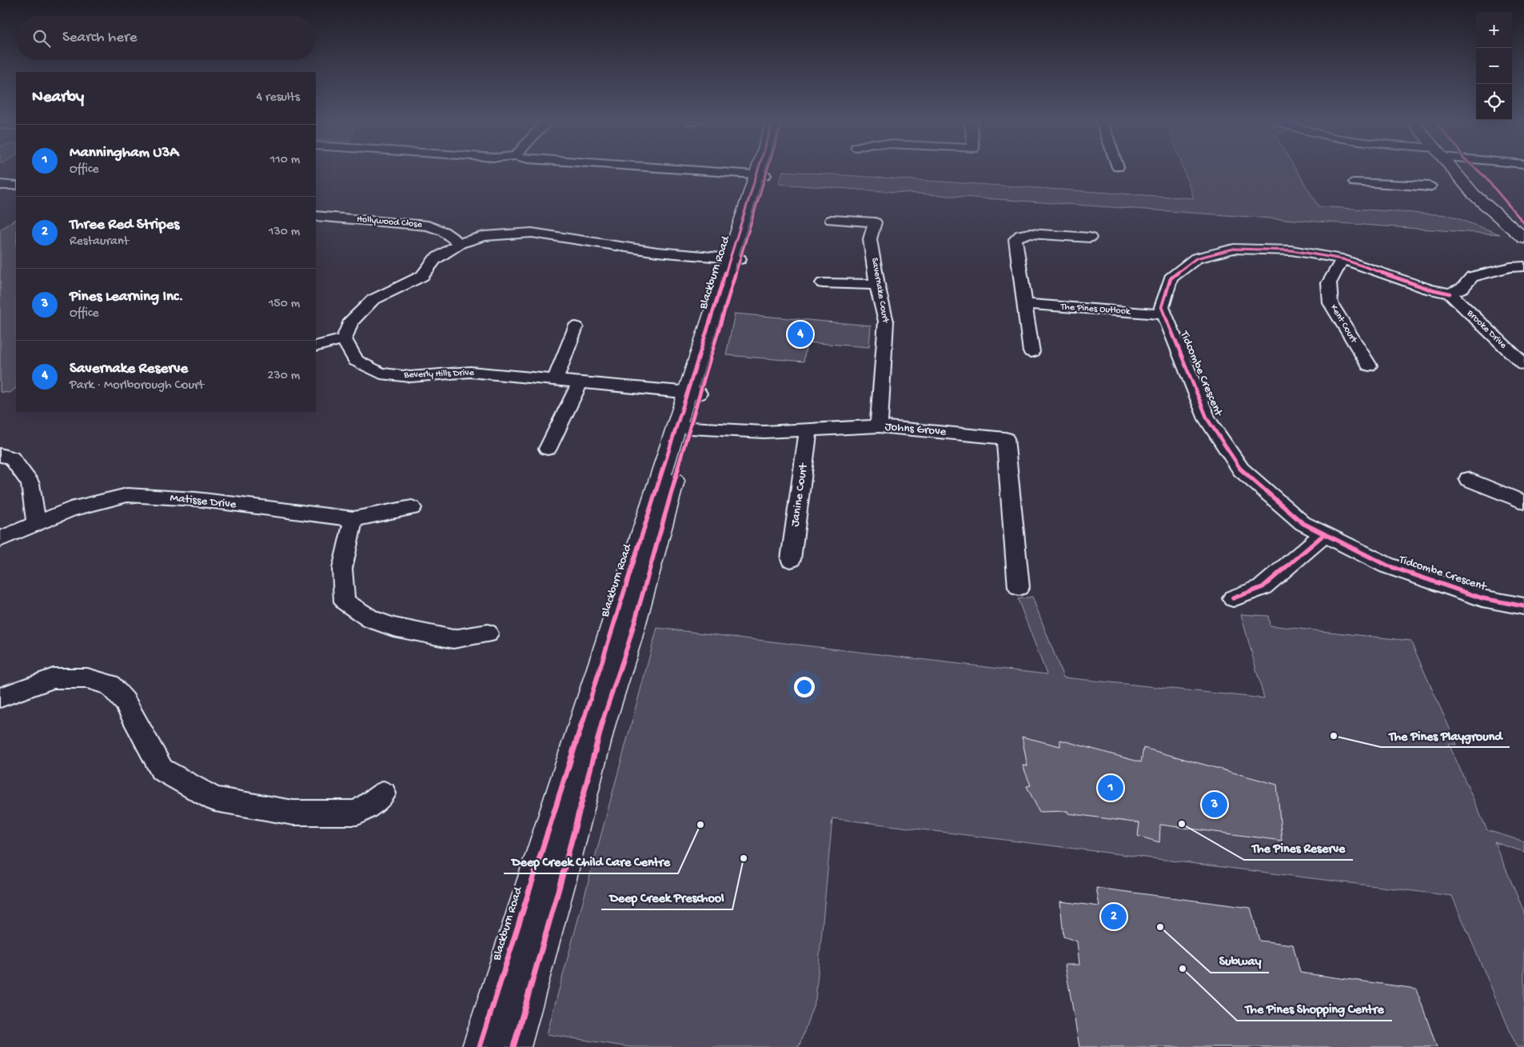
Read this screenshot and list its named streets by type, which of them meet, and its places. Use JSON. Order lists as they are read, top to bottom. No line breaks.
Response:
{"streets":{"main road":["Blackburn Road"],"street":["Hollywood Close","Savernake Court","The Pines Outlook","Kent Court","Brooke Drive","Tidcombe Crescent","Beverly Hills Drive","Johns Grove","Janine Court","Matisse Drive"]},"crossings":[["Blackburn Road","Beverly Hills Drive"],["Blackburn Road","Johns Grove"],["Savernake Court","Johns Grove"],["The Pines Outlook","Tidcombe Crescent"],["Kent Court","Tidcombe Crescent"],["Brooke Drive","Tidcombe Crescent"],["Johns Grove","Janine Court"]],"places":["The Pines Playground","The Pines Reserve","Deep Creek Child Care Centre","Deep Creek Preschool","Subway","The Pines Shopping Centre"],"page":{"map_buttons":["+","−"],"search":"Search here","heading":["Nearby","4 results"],"list":[{"mark":"1","name":"Manningham U3A","note":"Office","value":"110 m"},{"mark":"2","name":"Three Red Stripes","note":"Restaurant","value":"130 m"},{"mark":"3","name":"Pines Learning Inc.","note":"Office","value":"150 m"},{"mark":"4","name":"Savernake Reserve","note":"Park · Morlborough Court","value":"230 m"}],"pins":["4","1","3","2"]}}
